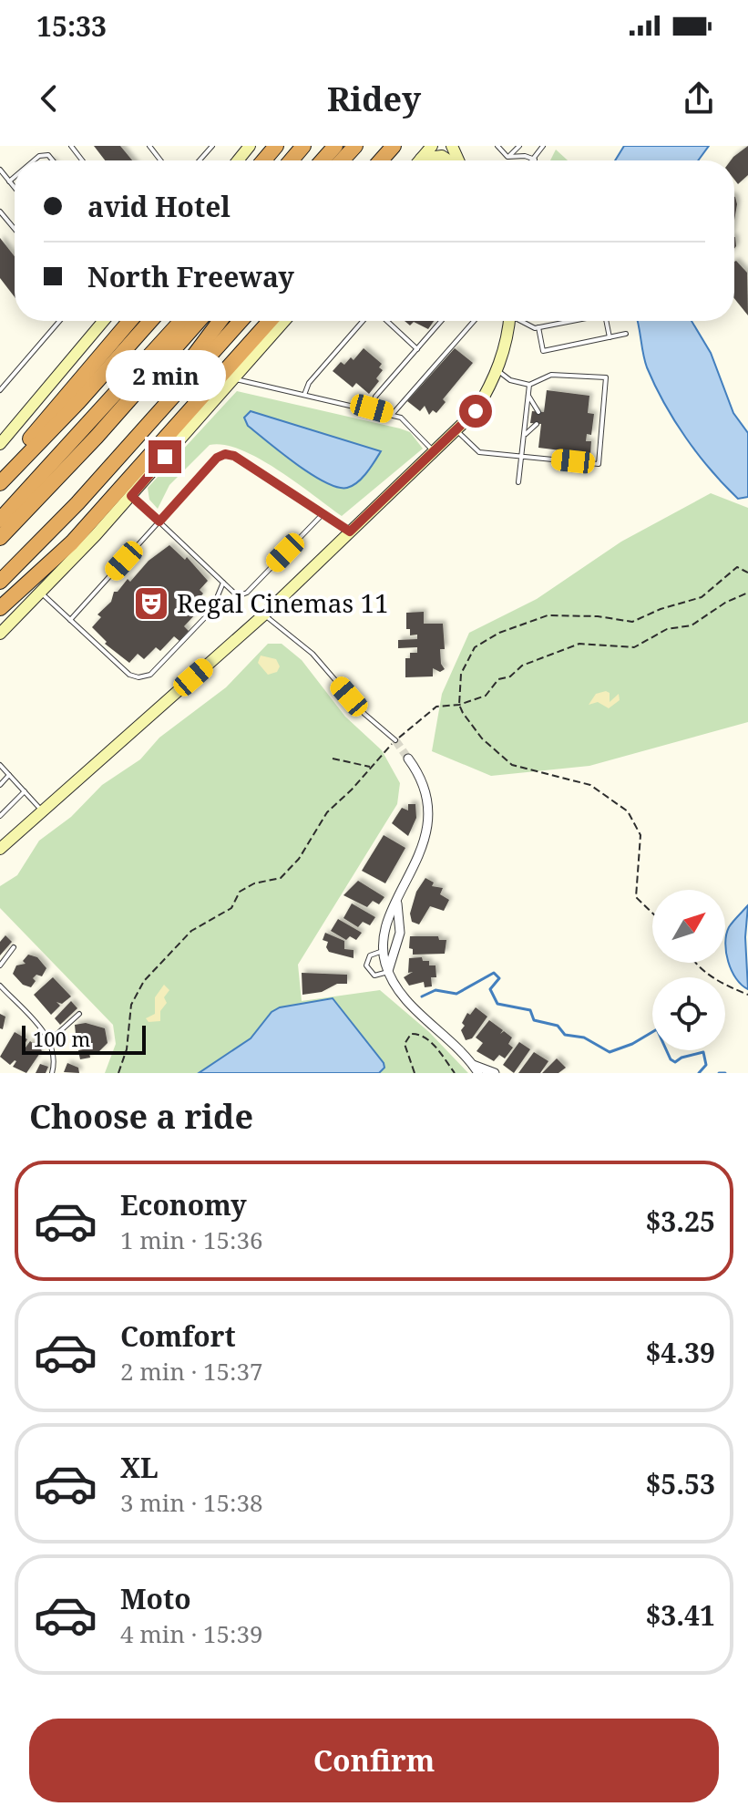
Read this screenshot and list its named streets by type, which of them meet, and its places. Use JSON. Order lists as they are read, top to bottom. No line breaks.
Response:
{"places":{"theatre":["Regal Cinemas 11"]},"scale_bar":"100 m","north":"top right","page":{"status":"15:33","header":"Ridey","banner":["avid Hotel","North Freeway"],"bubble":"2 min","scale":"100 m","heading":"Choose a ride","list":[{"name":"Economy","note":"1 min · 15:36","value":"$3.25"},{"name":"Comfort","note":"2 min · 15:37","value":"$4.39"},{"name":"XL","note":"3 min · 15:38","value":"$5.53"},{"name":"Moto","note":"4 min · 15:39","value":"$3.41"}],"buttons":"Confirm"}}
